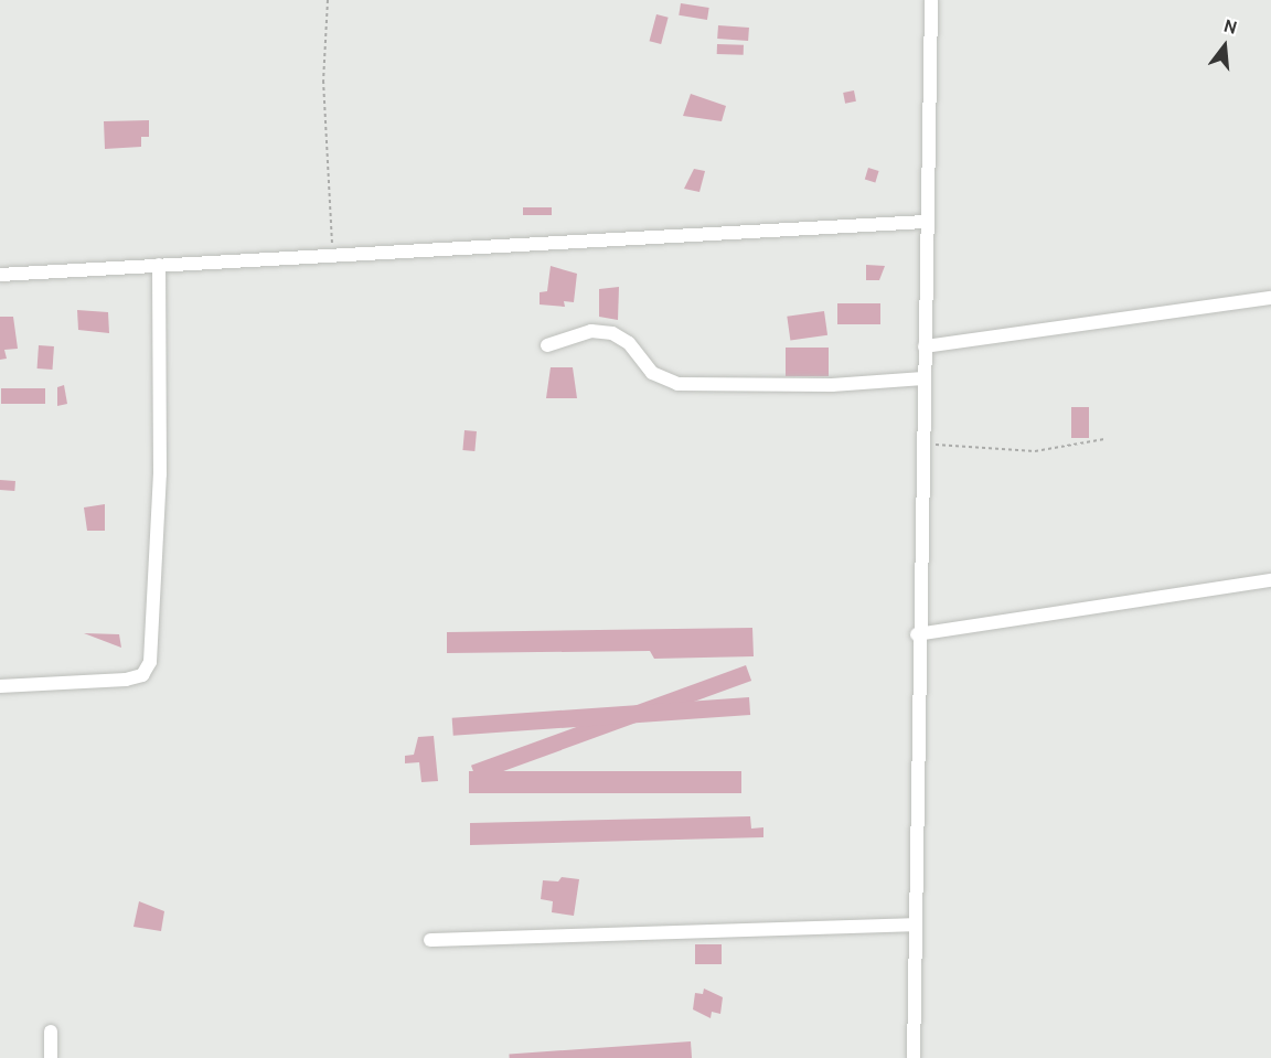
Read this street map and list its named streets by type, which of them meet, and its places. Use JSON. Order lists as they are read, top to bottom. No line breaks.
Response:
{"north":"top"}
